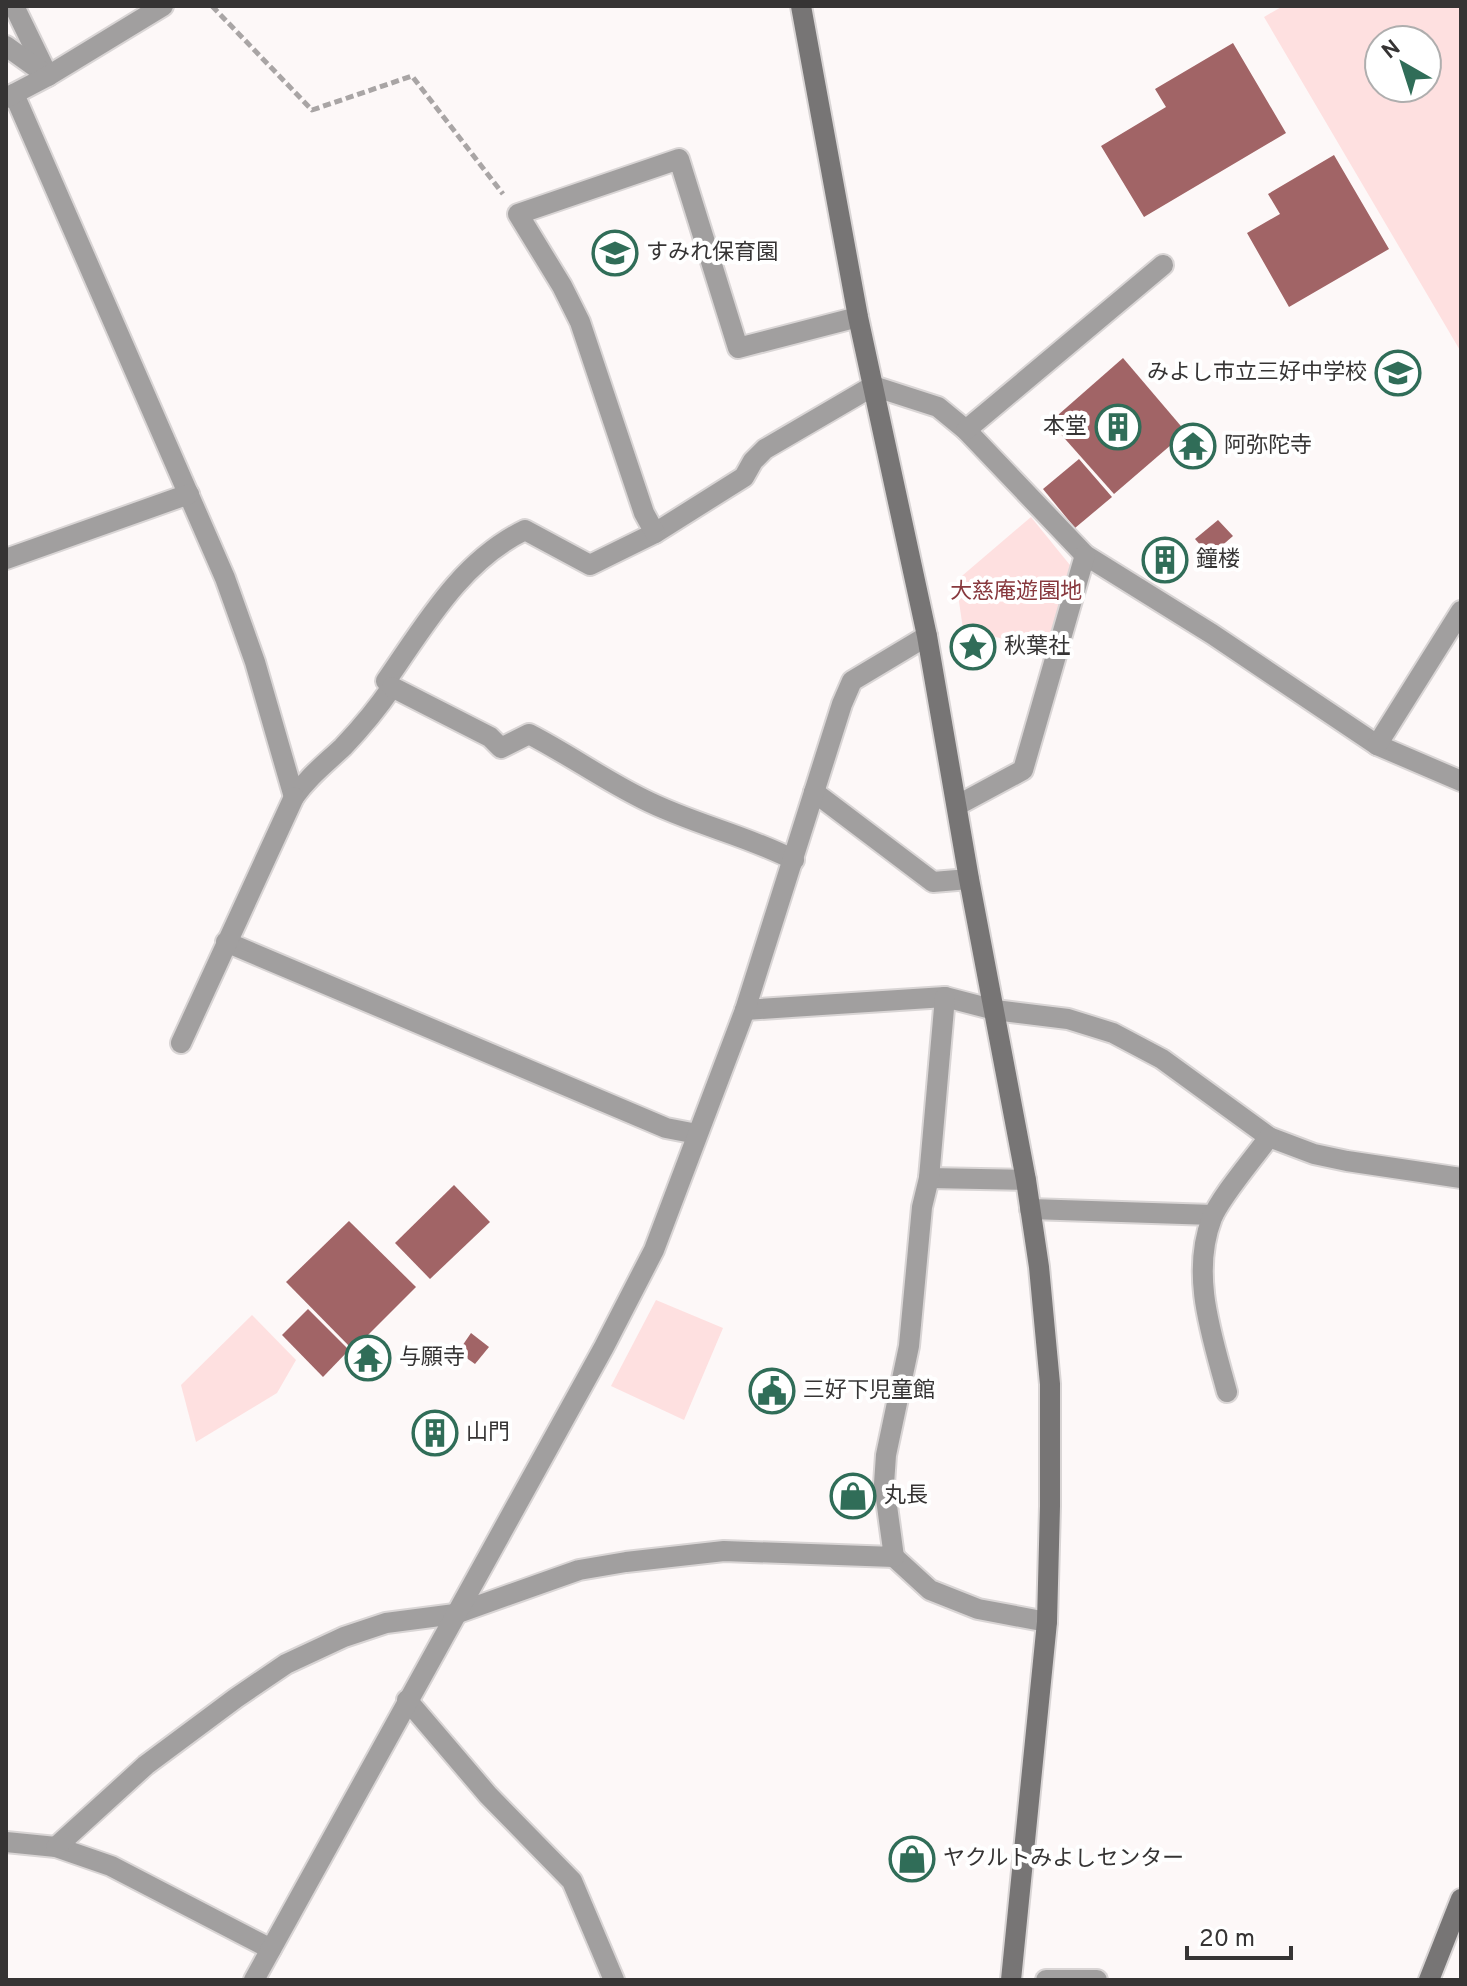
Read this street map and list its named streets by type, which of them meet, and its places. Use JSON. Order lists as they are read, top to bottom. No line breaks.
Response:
{"parks":["大慈庵遊園地"],"places":{"school or university":["すみれ保育園","みよし市立三好中学校"],"building":["本堂","鐘楼","山門"],"temple":["阿弥陀寺","与願寺"],"place":["秋葉社"],"public building":["三好下児童館"],"shop":["丸長","ヤクルトみよしセンター"]},"scale_bar":"20 m","north":"top left"}
